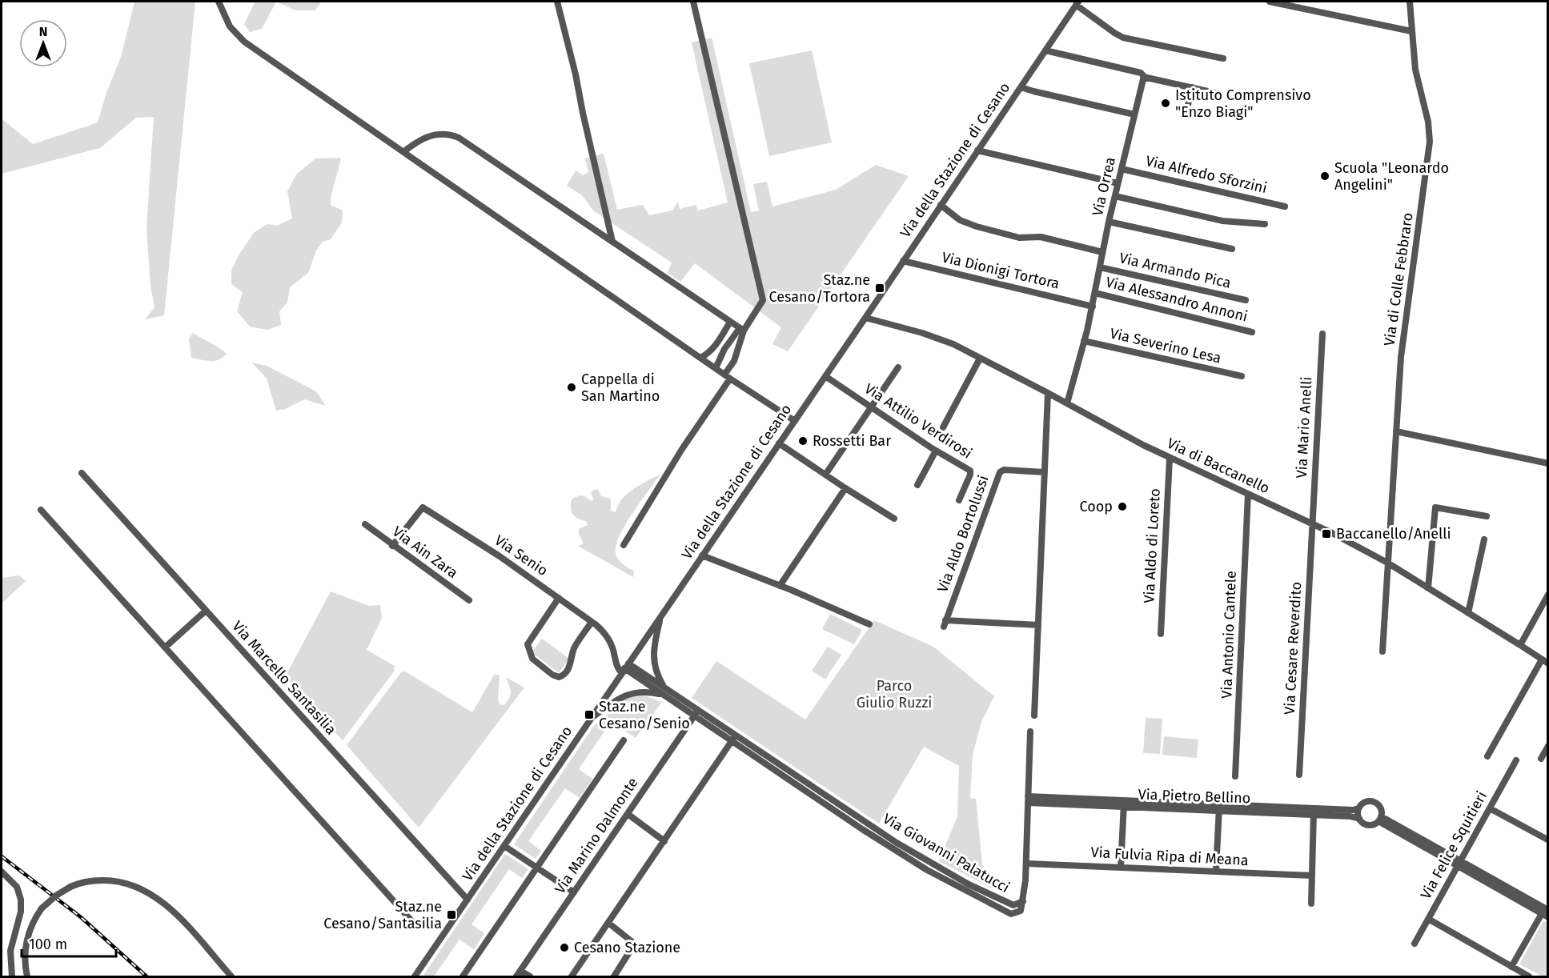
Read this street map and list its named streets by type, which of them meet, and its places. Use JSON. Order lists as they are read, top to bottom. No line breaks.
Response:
{"streets":{"street":["Via della Stazione di Cesano","Via Alfredo Sforzini","Via Orrea","Via Dionigi Tortora","Via Armando Pica","Via di Colle Febbraro","Via Alessandro Annoni","Via Severino Lesa","Via Attilio Verdirosi","Via Mario Anelli","Via di Baccanello","Via Aldo Bortolussi","Via Aldo di Loreto","Via Ain Zara","Via Senio","Via Antonio Cantele","Via Cesare Reverdito","Via Marcello Santasilia","Via Pietro Bellino","Via Marino Dalmonte","Via Felice Squitieri","Via Giovanni Palatucci","Via Fulvia Ripa di Meana"]},"crossings":[["Via della Stazione di Cesano","Via Dionigi Tortora"],["Via della Stazione di Cesano","Via Attilio Verdirosi"],["Via della Stazione di Cesano","Via di Baccanello"],["Via della Stazione di Cesano","Via Senio"],["Via della Stazione di Cesano","Via Marcello Santasilia"],["Via della Stazione di Cesano","Via Giovanni Palatucci"],["Via Alfredo Sforzini","Via Orrea"],["Via Orrea","Via Dionigi Tortora"],["Via Orrea","Via Armando Pica"],["Via Orrea","Via Alessandro Annoni"],["Via Orrea","Via Severino Lesa"],["Via Orrea","Via di Baccanello"],["Via di Colle Febbraro","Via di Baccanello"],["Via Mario Anelli","Via di Baccanello"],["Via Mario Anelli","Via Cesare Reverdito"],["Via di Baccanello","Via Aldo di Loreto"],["Via di Baccanello","Via Antonio Cantele"],["Via di Baccanello","Via Cesare Reverdito"],["Via Ain Zara","Via Senio"],["Via Senio","Via Giovanni Palatucci"],["Via Marino Dalmonte","Via Giovanni Palatucci"]],"parks":["Parco Giulio Ruzzi"],"places":{"other":["Istituto Comprensivo \"Enzo Biagi\"","Scuola \"Leonardo Angelini\"","Cappella di San Martino","Rossetti Bar","Coop","Cesano Stazione"],"transit":["Staz.ne Cesano/Tortora","Baccanello/Anelli","Staz.ne Cesano/Senio","Staz.ne Cesano/Santasilia"]},"scale_bar":"100 m","north":"top"}
